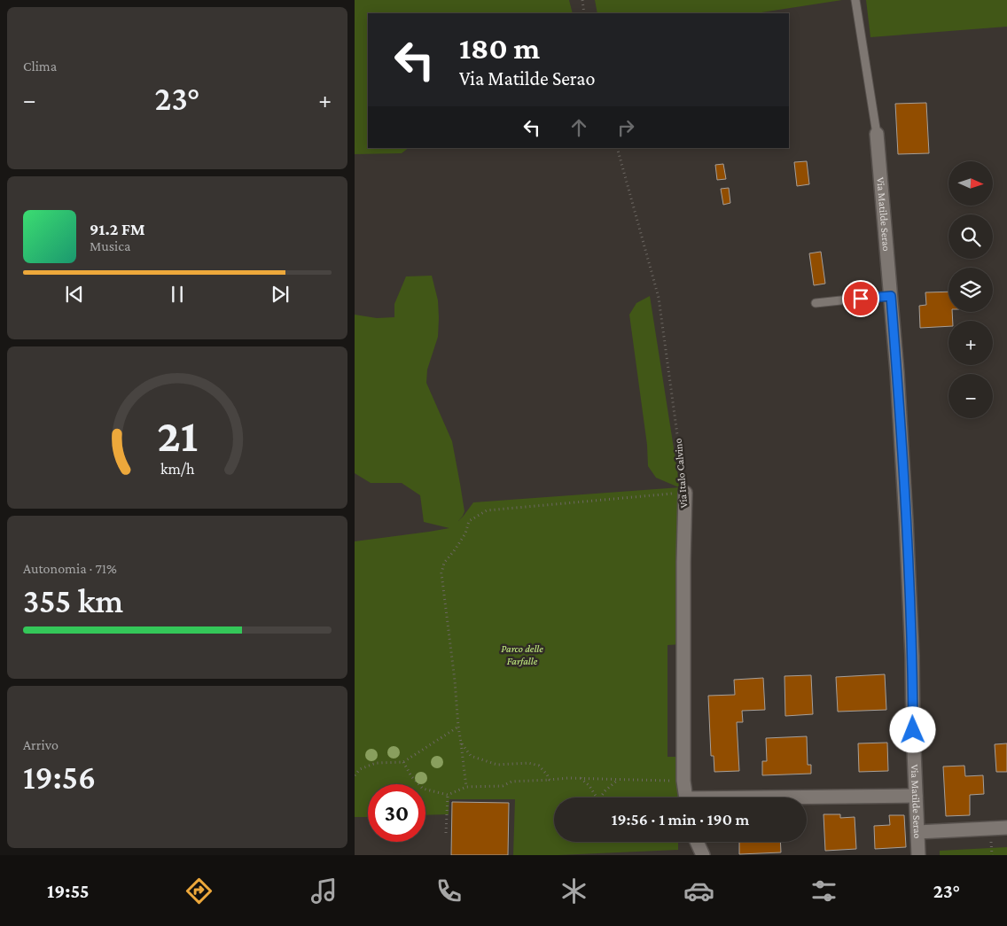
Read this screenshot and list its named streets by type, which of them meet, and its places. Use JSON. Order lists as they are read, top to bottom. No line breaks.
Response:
{"streets":{"street":["Via Matilde Serao","Via Italo Calvino"]},"parks":["Parco delle Farfalle"],"north":"right","page":{"tile":["Clima",["Autonomia · 71%","355 km"],["Arrivo","19:56"]],"turn":["180 m","Via Matilde Serao"],"heat":["−","23°","+"],"map_buttons":["+","−"],"song":["91.2 FM","Musica"],"limit":"30","trip":"19:56 · 1 min · 190 m","tabs":["19:55","23°"],"gauge":["21","km/h"]}}
